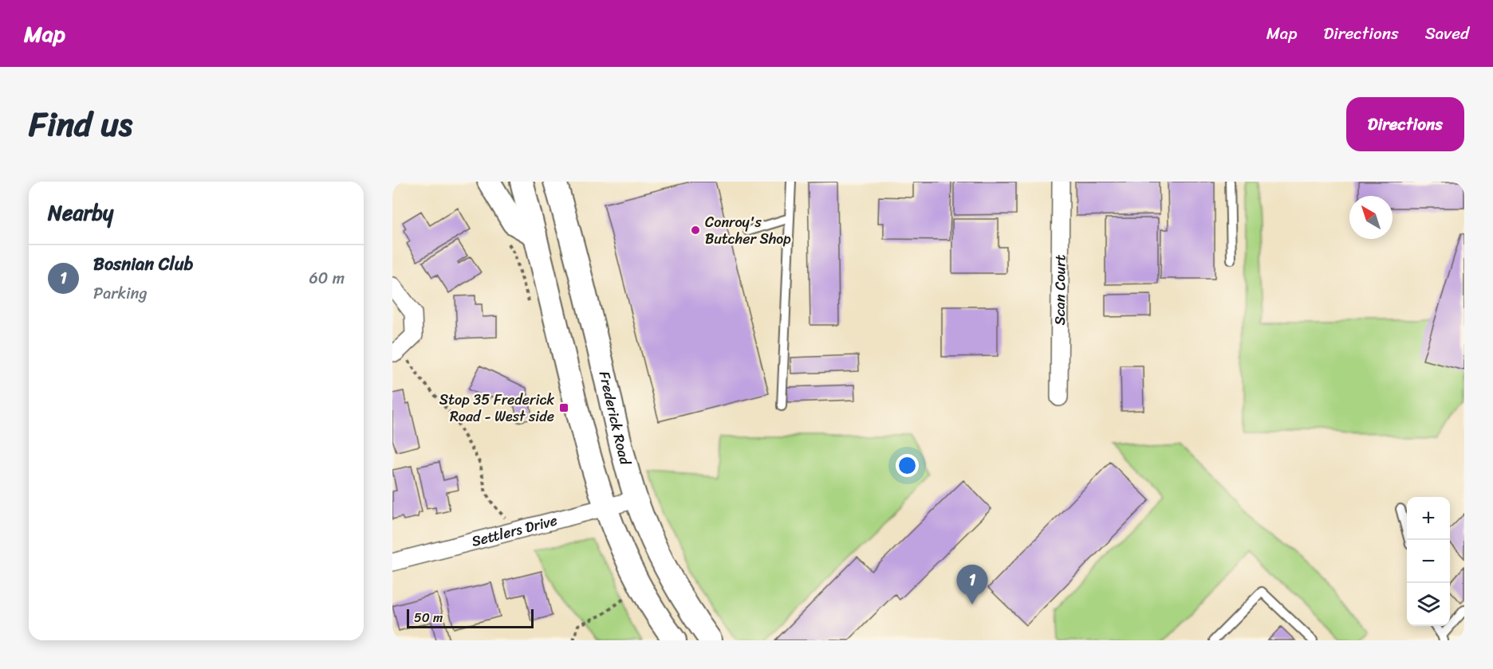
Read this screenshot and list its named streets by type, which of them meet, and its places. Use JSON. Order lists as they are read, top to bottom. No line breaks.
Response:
{"streets":{"main road":["Frederick Road"],"street":["Scan Court","Settlers Drive"]},"crossings":[["Frederick Road","Settlers Drive"]],"places":{"other":["Conroy's Butcher Shop"],"transit":["Stop 35 Frederick Road - West side"]},"scale_bar":"50 m","north":"top left","page":{"header":"Map","nav":["Map","Directions","Saved"],"title":"Find us","buttons":"Directions","heading":"Nearby","list":[{"mark":"1","name":"Bosnian Club","note":"Parking","value":"60 m"}],"map_buttons":["+","−"],"pins":"1","scale":"50 m"}}
